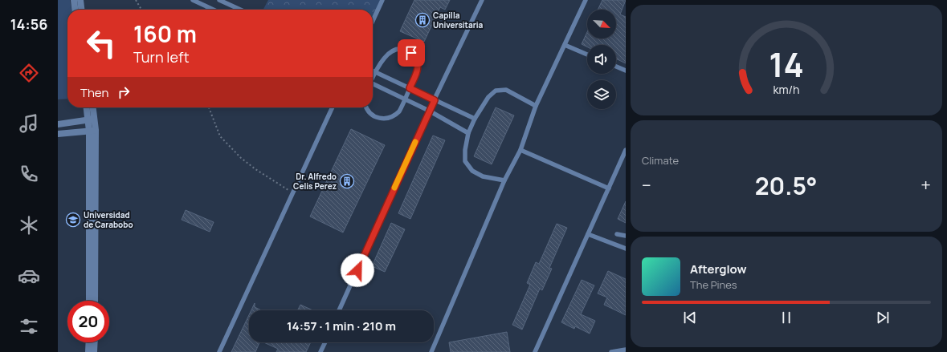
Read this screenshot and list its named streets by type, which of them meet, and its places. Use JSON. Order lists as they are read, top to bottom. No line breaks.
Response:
{"places":{"building":["Capilla Universitaria","Dr. Alfredo Celis Perez"],"school or university":["Universidad de Carabobo"]},"north":"bottom right","page":{"tabs":"14:56","turn":["160 m","Turn left"],"then":"Then","tile":"Climate","heat":["−","20.5°","+"],"song":["Afterglow","The Pines"],"limit":"20","trip":"14:57 · 1 min · 210 m","gauge":["14","km/h"]}}
